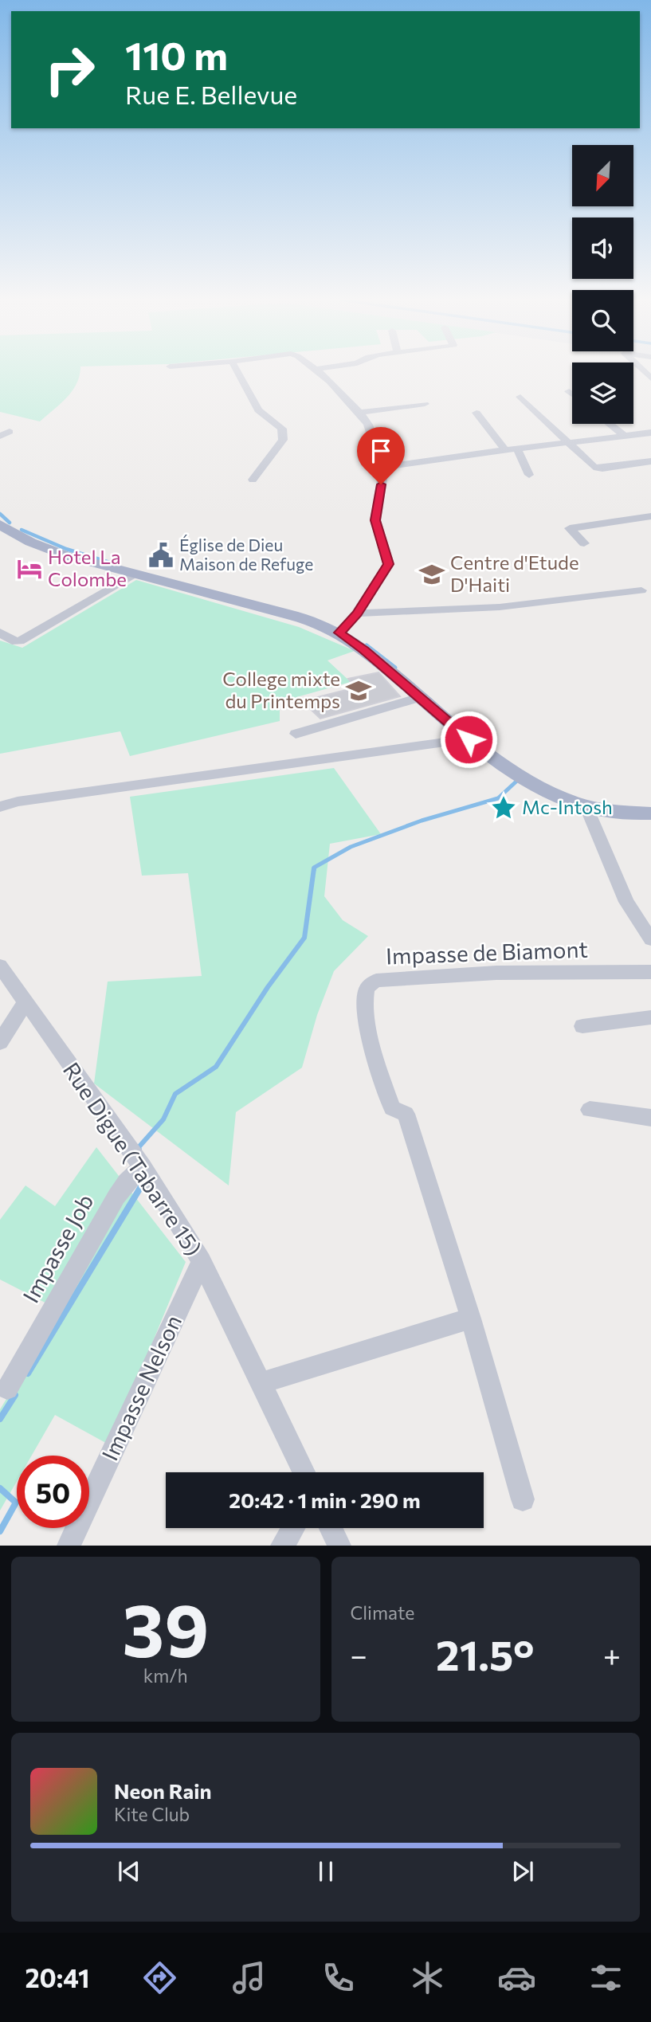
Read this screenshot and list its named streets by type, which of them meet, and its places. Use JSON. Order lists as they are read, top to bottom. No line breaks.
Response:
{"streets":{"street":["Impasse de Biamont","Rue Digue (Tabarre 15)","Impasse Job","Impasse Nelson"]},"crossings":[["Rue Digue (Tabarre 15)","Impasse Job"],["Rue Digue (Tabarre 15)","Impasse Nelson"]],"places":{"public building":["Église de Dieu Maison de Refuge"],"hotel":["Hotel La Colombe"],"school or university":["Centre d'Etude D'Haiti","College mixte du Printemps"],"place":["Mc-Intosh"]},"north":"bottom left","page":{"turn":["110 m","Rue E. Bellevue"],"limit":"50","trip":"20:42 · 1 min · 290 m","tile":[["39","km/h"],"Climate"],"heat":["−","21.5°","+"],"song":["Neon Rain","Kite Club"],"tabs":"20:41"}}
